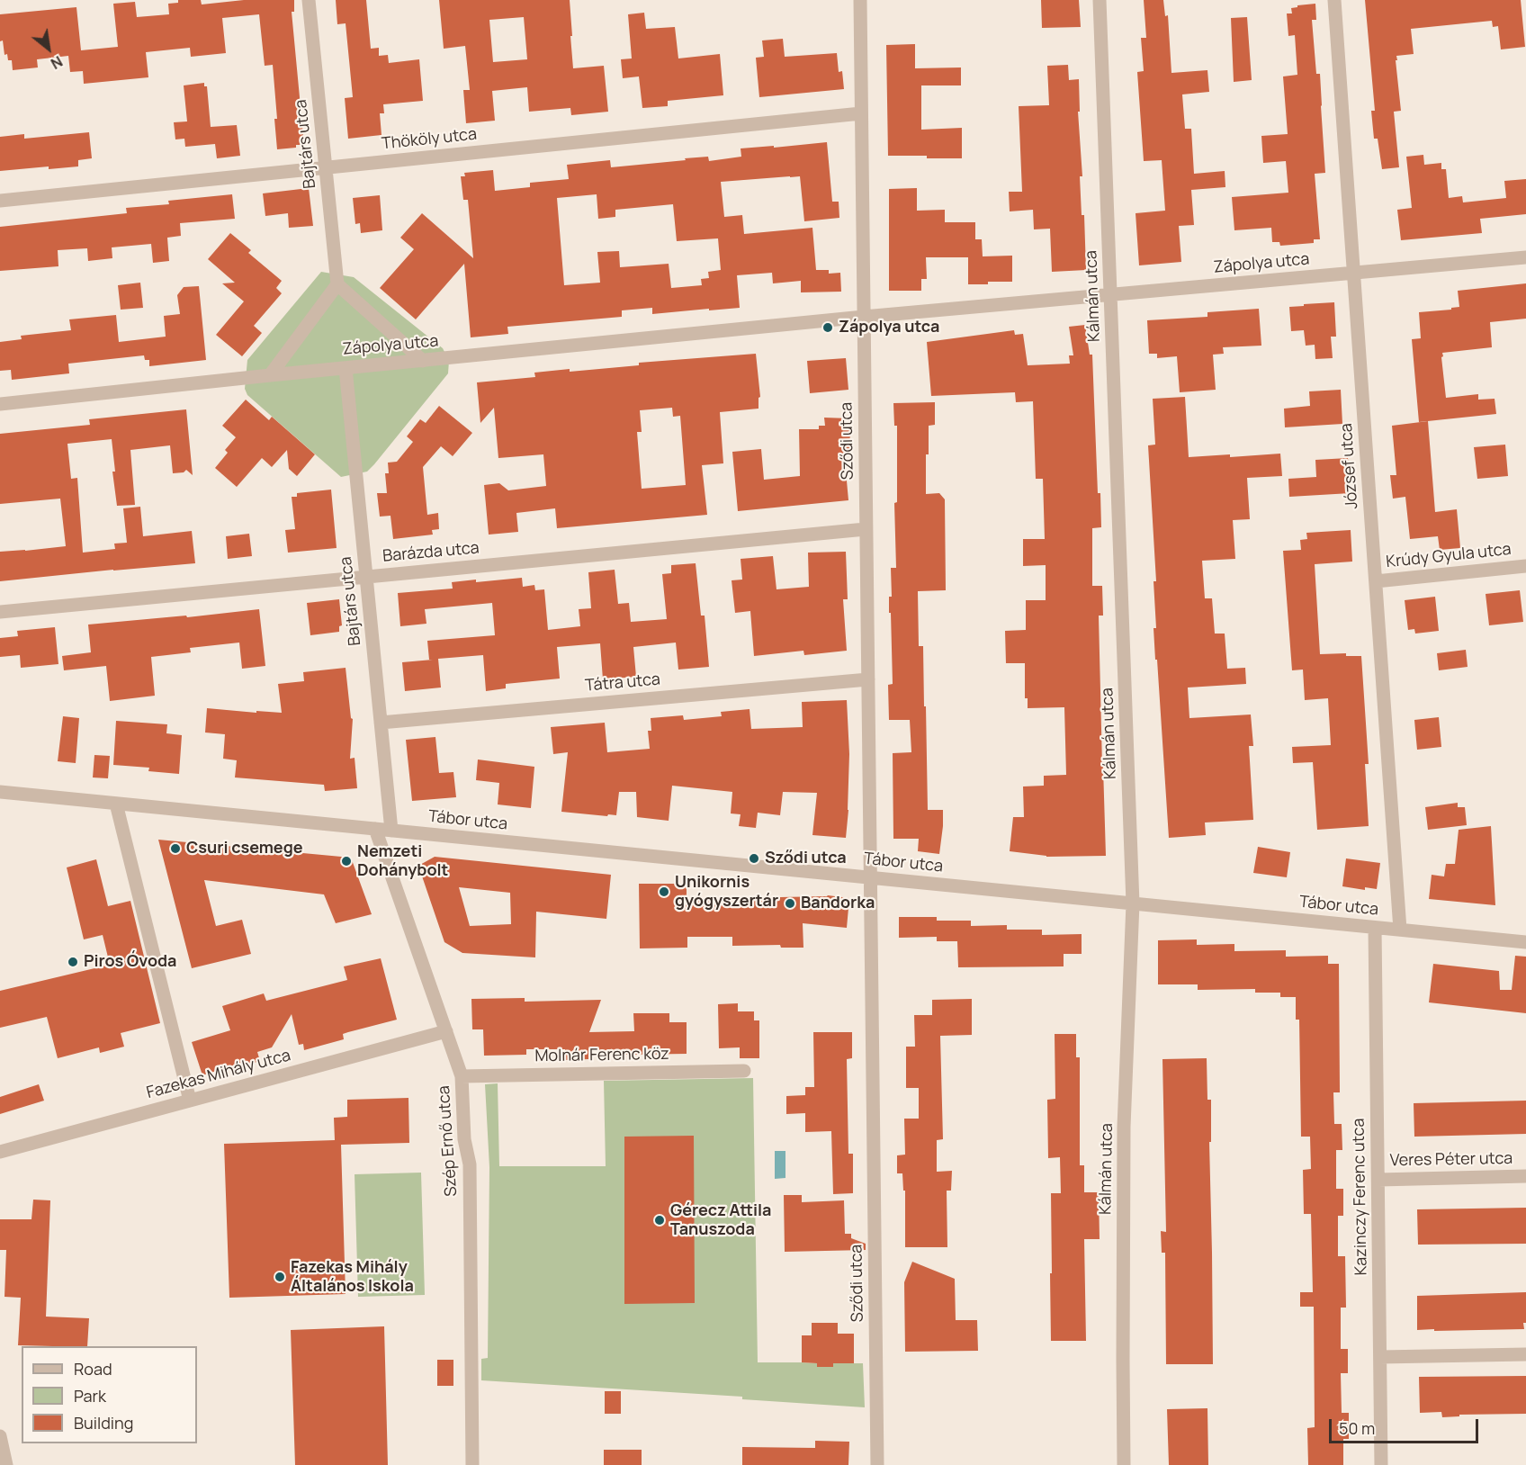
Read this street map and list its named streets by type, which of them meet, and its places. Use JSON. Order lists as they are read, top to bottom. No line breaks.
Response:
{"streets":{"street":["Thököly utca","Bajtárs utca","Zápolya utca","Kálmán utca","Sződi utca","József utca","Barázda utca","Krúdy Gyula utca","Tátra utca","Tábor utca","Molnár Ferenc köz","Fazekas Mihály utca","Szép Ernő utca","Veres Péter utca","Kazinczy Ferenc utca"]},"crossings":[["Thököly utca","Bajtárs utca"],["Thököly utca","Sződi utca"],["Bajtárs utca","Zápolya utca"],["Bajtárs utca","Barázda utca"],["Bajtárs utca","Tátra utca"],["Bajtárs utca","Tábor utca"],["Zápolya utca","Kálmán utca"],["Zápolya utca","Sződi utca"],["Zápolya utca","József utca"],["Kálmán utca","Tábor utca"],["Sződi utca","Barázda utca"],["Sződi utca","Tátra utca"],["Sződi utca","Tábor utca"],["József utca","Krúdy Gyula utca"],["József utca","Tábor utca"],["Tábor utca","Szép Ernő utca"],["Tábor utca","Kazinczy Ferenc utca"],["Molnár Ferenc köz","Szép Ernő utca"],["Fazekas Mihály utca","Szép Ernő utca"],["Veres Péter utca","Kazinczy Ferenc utca"]],"places":["Zápolya utca","Csuri csemege","Sződi utca","Nemzeti Dohánybolt","Unikornis gyógyszertár","Bandorka","Piros Óvoda","Gérecz Attila Tanuszoda","Fazekas Mihály Általános Iskola"],"legend":["Road","Park","Building"],"scale_bar":"50 m","north":"bottom right"}
